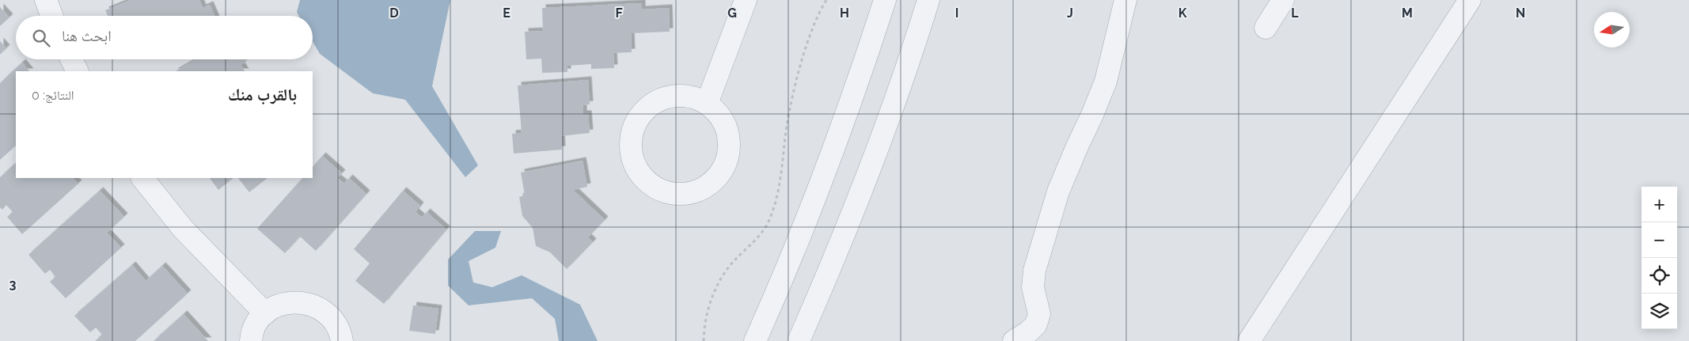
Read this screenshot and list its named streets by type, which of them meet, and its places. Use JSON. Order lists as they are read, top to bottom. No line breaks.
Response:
{"north":"left","page":{"search":"ابحث هنا","heading":["بالقرب منك","النتائج: 0"],"map_buttons":["+","−"]},"grid":{"columns":["D","E","F","G","H","I","J","K","L","M","N"],"rows":["3"]}}
